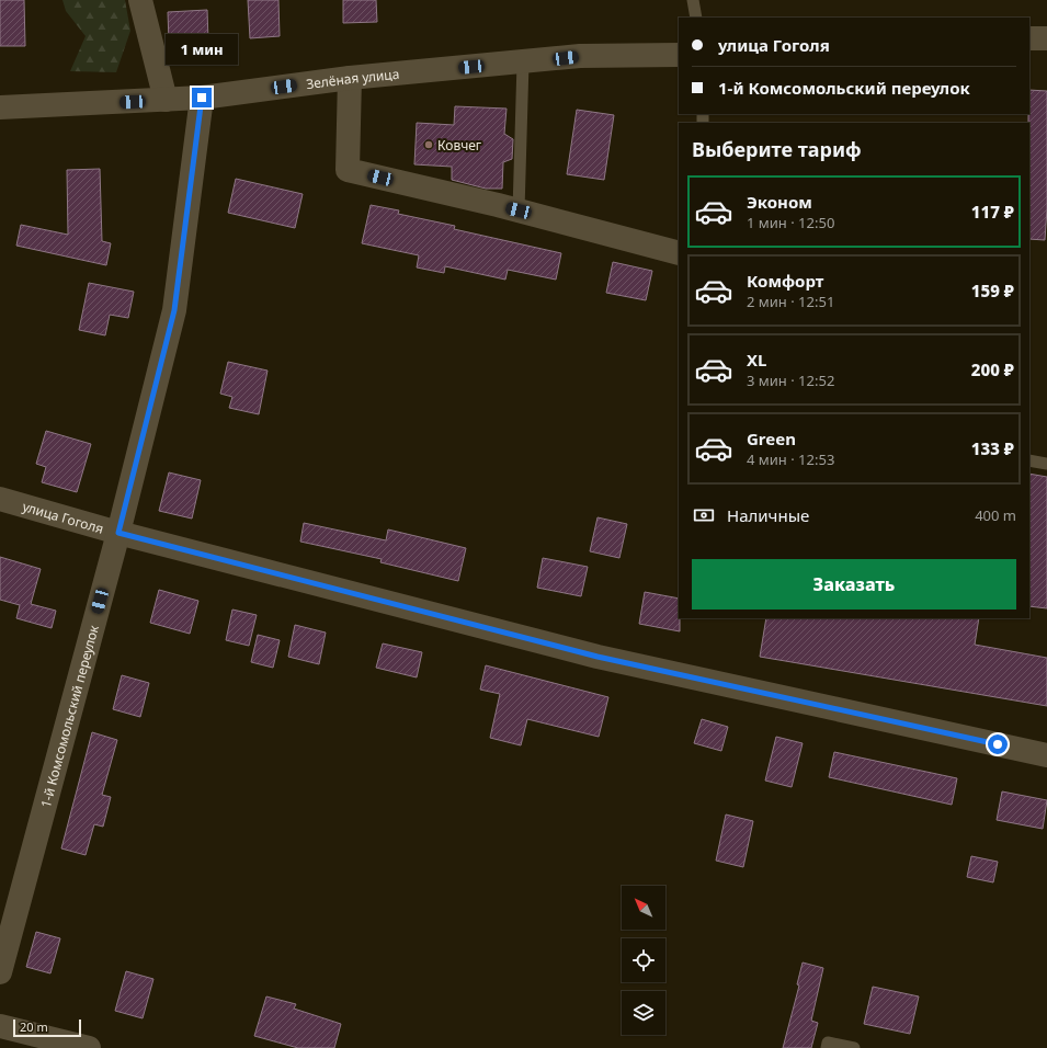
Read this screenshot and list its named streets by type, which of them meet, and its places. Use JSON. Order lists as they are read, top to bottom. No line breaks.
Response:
{"streets":{"street":["Зелёная улица","улица Гоголя","1-й Комсомольский переулок"]},"crossings":[["Зелёная улица","1-й Комсомольский переулок"],["улица Гоголя","1-й Комсомольский переулок"]],"places":["Ковчег"],"scale_bar":"20 m","north":"top left","page":{"banner":["улица Гоголя","1-й Комсомольский переулок"],"bubble":"1 мин","heading":"Выберите тариф","list":[{"name":"Эконом","note":"1 мин · 12:50","value":"117 ₽"},{"name":"Комфорт","note":"2 мин · 12:51","value":"159 ₽"},{"name":"XL","note":"3 мин · 12:52","value":"200 ₽"},{"name":"Green","note":"4 мин · 12:53","value":"133 ₽"}],"pay":["Наличные","400 m"],"buttons":"Заказать","scale":"20 m"}}
